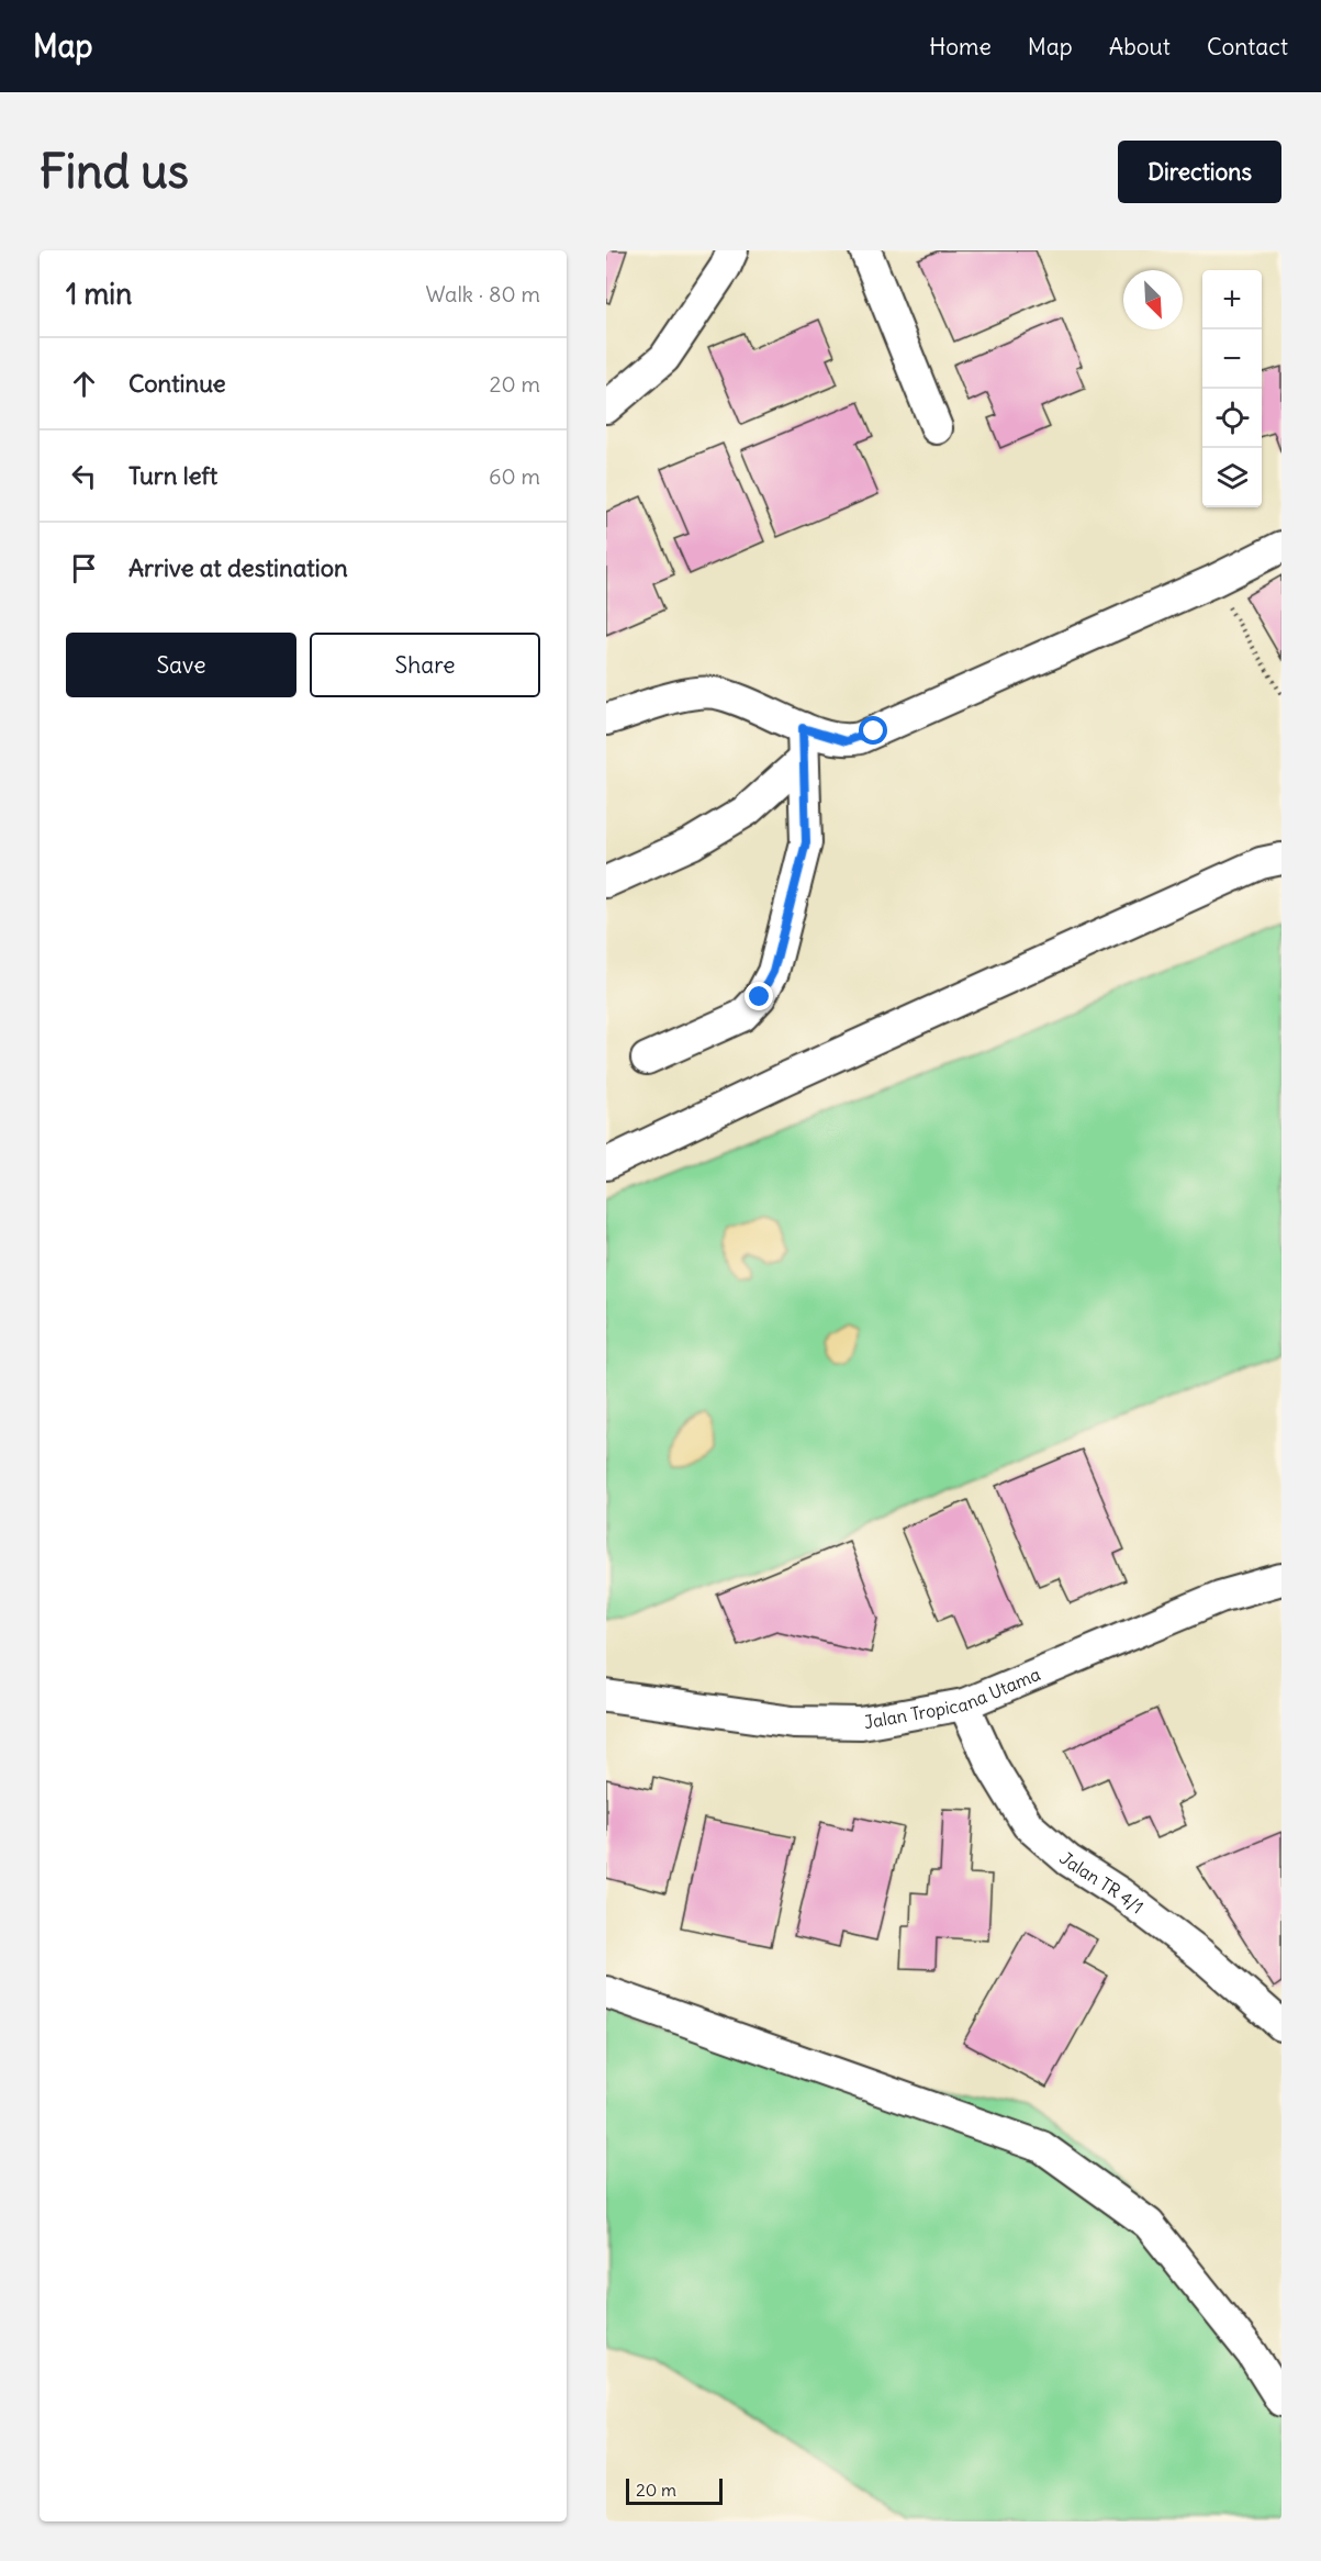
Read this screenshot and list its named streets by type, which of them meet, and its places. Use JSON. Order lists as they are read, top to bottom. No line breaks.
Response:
{"streets":{"street":["Jalan Tropicana Utama","Jalan TR 4/1"]},"crossings":[["Jalan Tropicana Utama","Jalan TR 4/1"]],"scale_bar":"20 m","north":"bottom right","page":{"header":"Map","nav":["Home","Map","About","Contact"],"buttons":["Directions",["Save","Share"]],"title":"Find us","heading":["1 min","Walk · 80 m"],"map_buttons":["+","−"],"list":[["Continue","20 m"],["Turn left","60 m"],"Arrive at destination"],"scale":"20 m"}}
